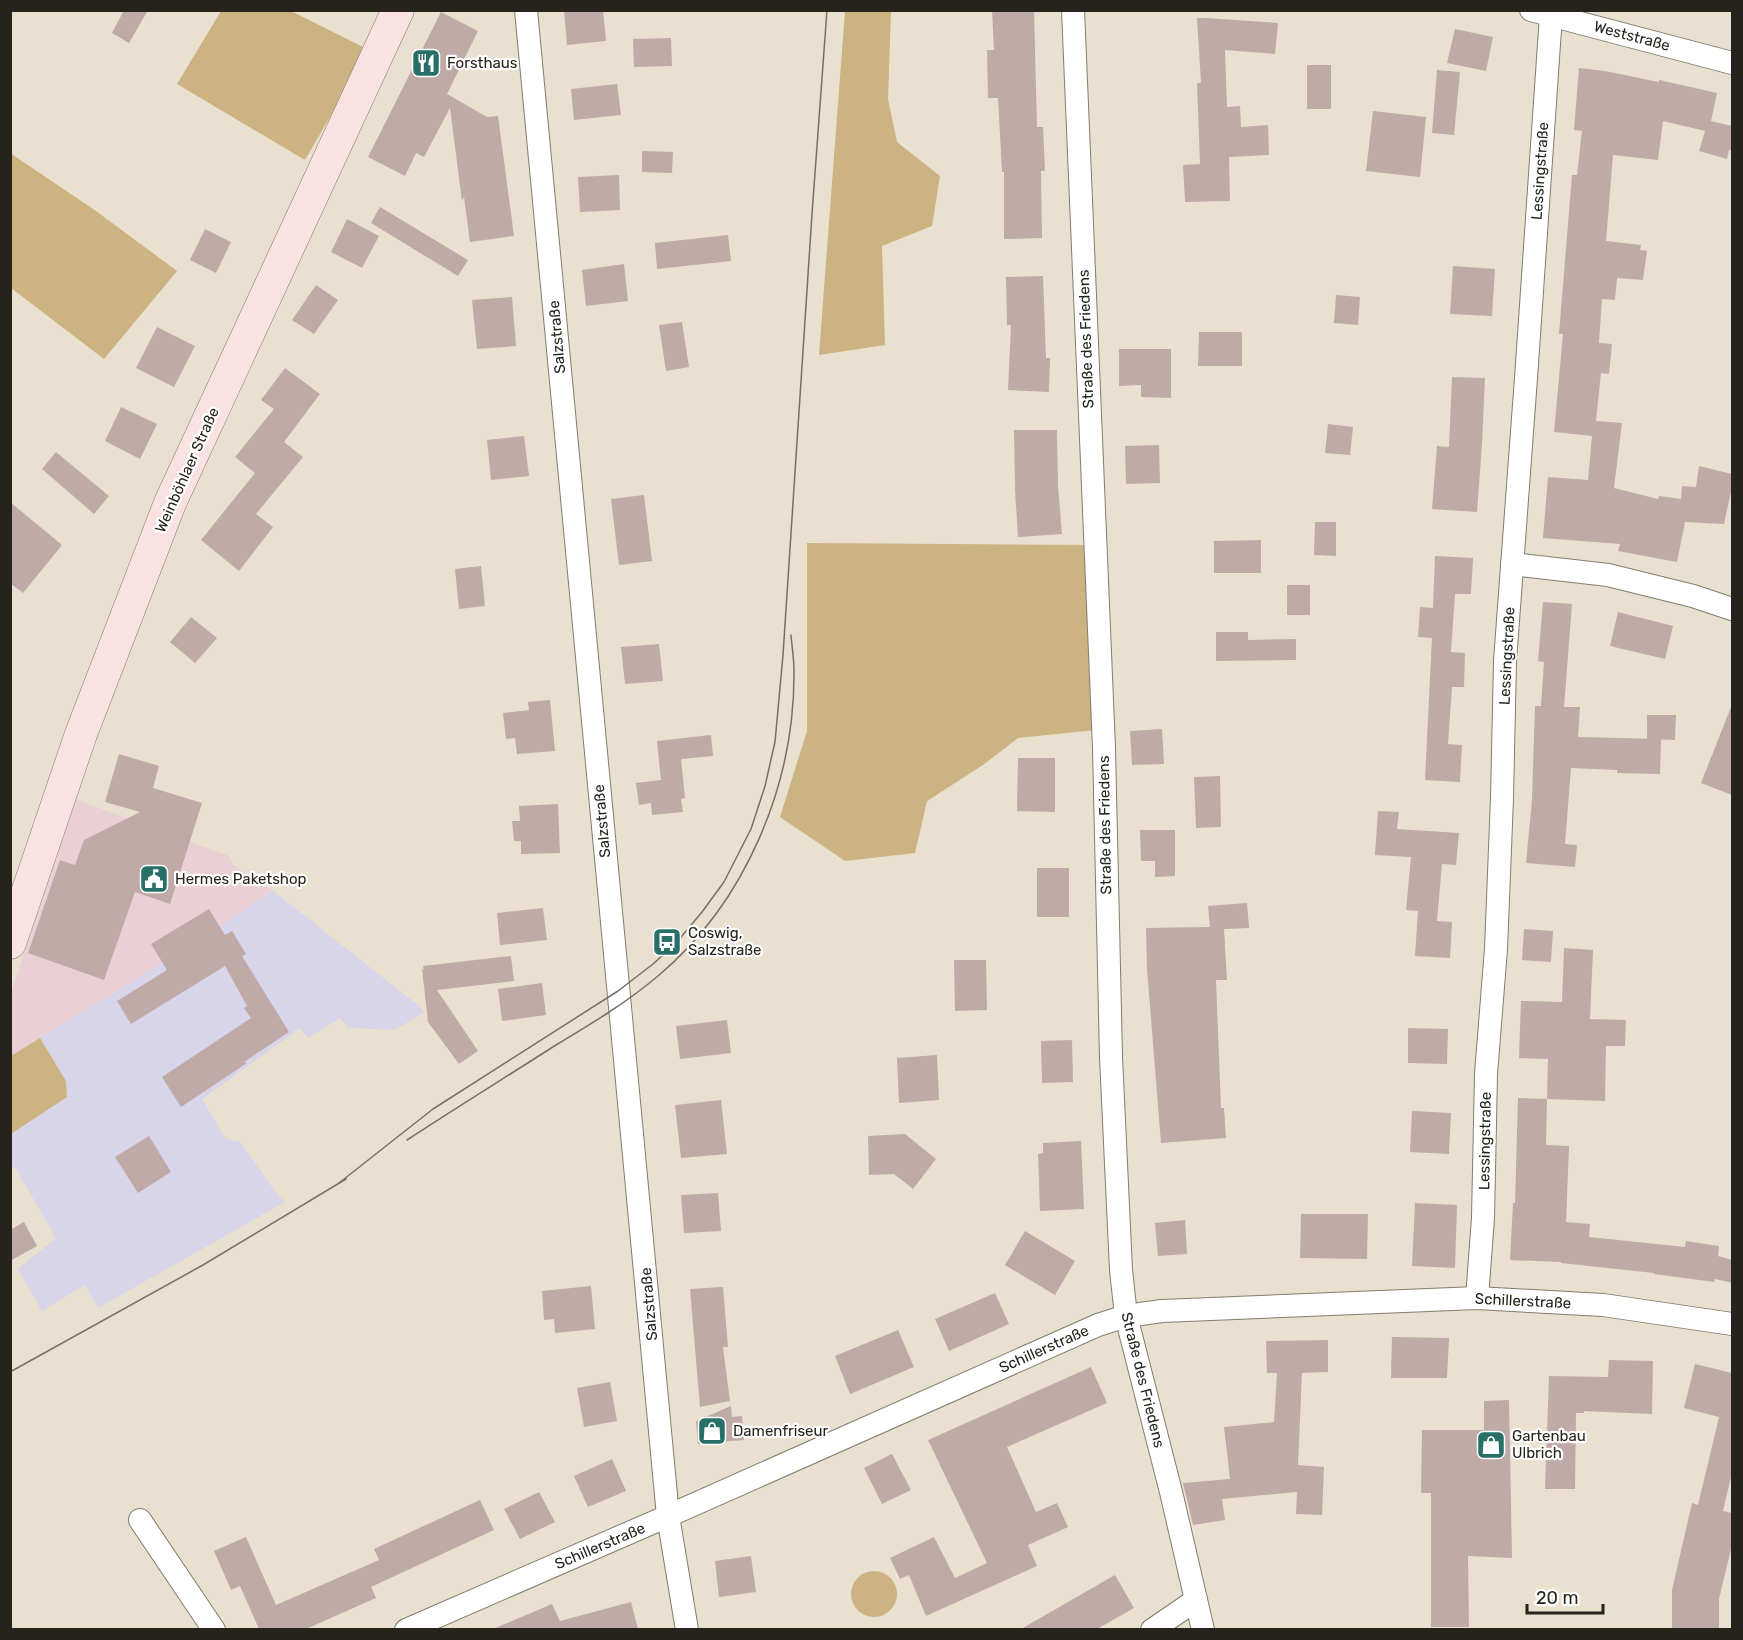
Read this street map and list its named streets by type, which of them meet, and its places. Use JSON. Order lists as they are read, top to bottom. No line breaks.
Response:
{"streets":{"main road":["Weinböhlaer Straße"],"street":["Weststraße","Lessingstraße","Salzstraße","Straße des Friedens","Schillerstraße"]},"crossings":[["Weststraße","Lessingstraße"],["Lessingstraße","Schillerstraße"],["Salzstraße","Schillerstraße"],["Straße des Friedens","Schillerstraße"]],"places":{"restaurant":["Forsthaus"],"public building":["Hermes Paketshop"],"bus stop":["Coswig, Salzstraße"],"shop":["Damenfriseur","Gartenbau Ulbrich"]},"scale_bar":"20 m"}
